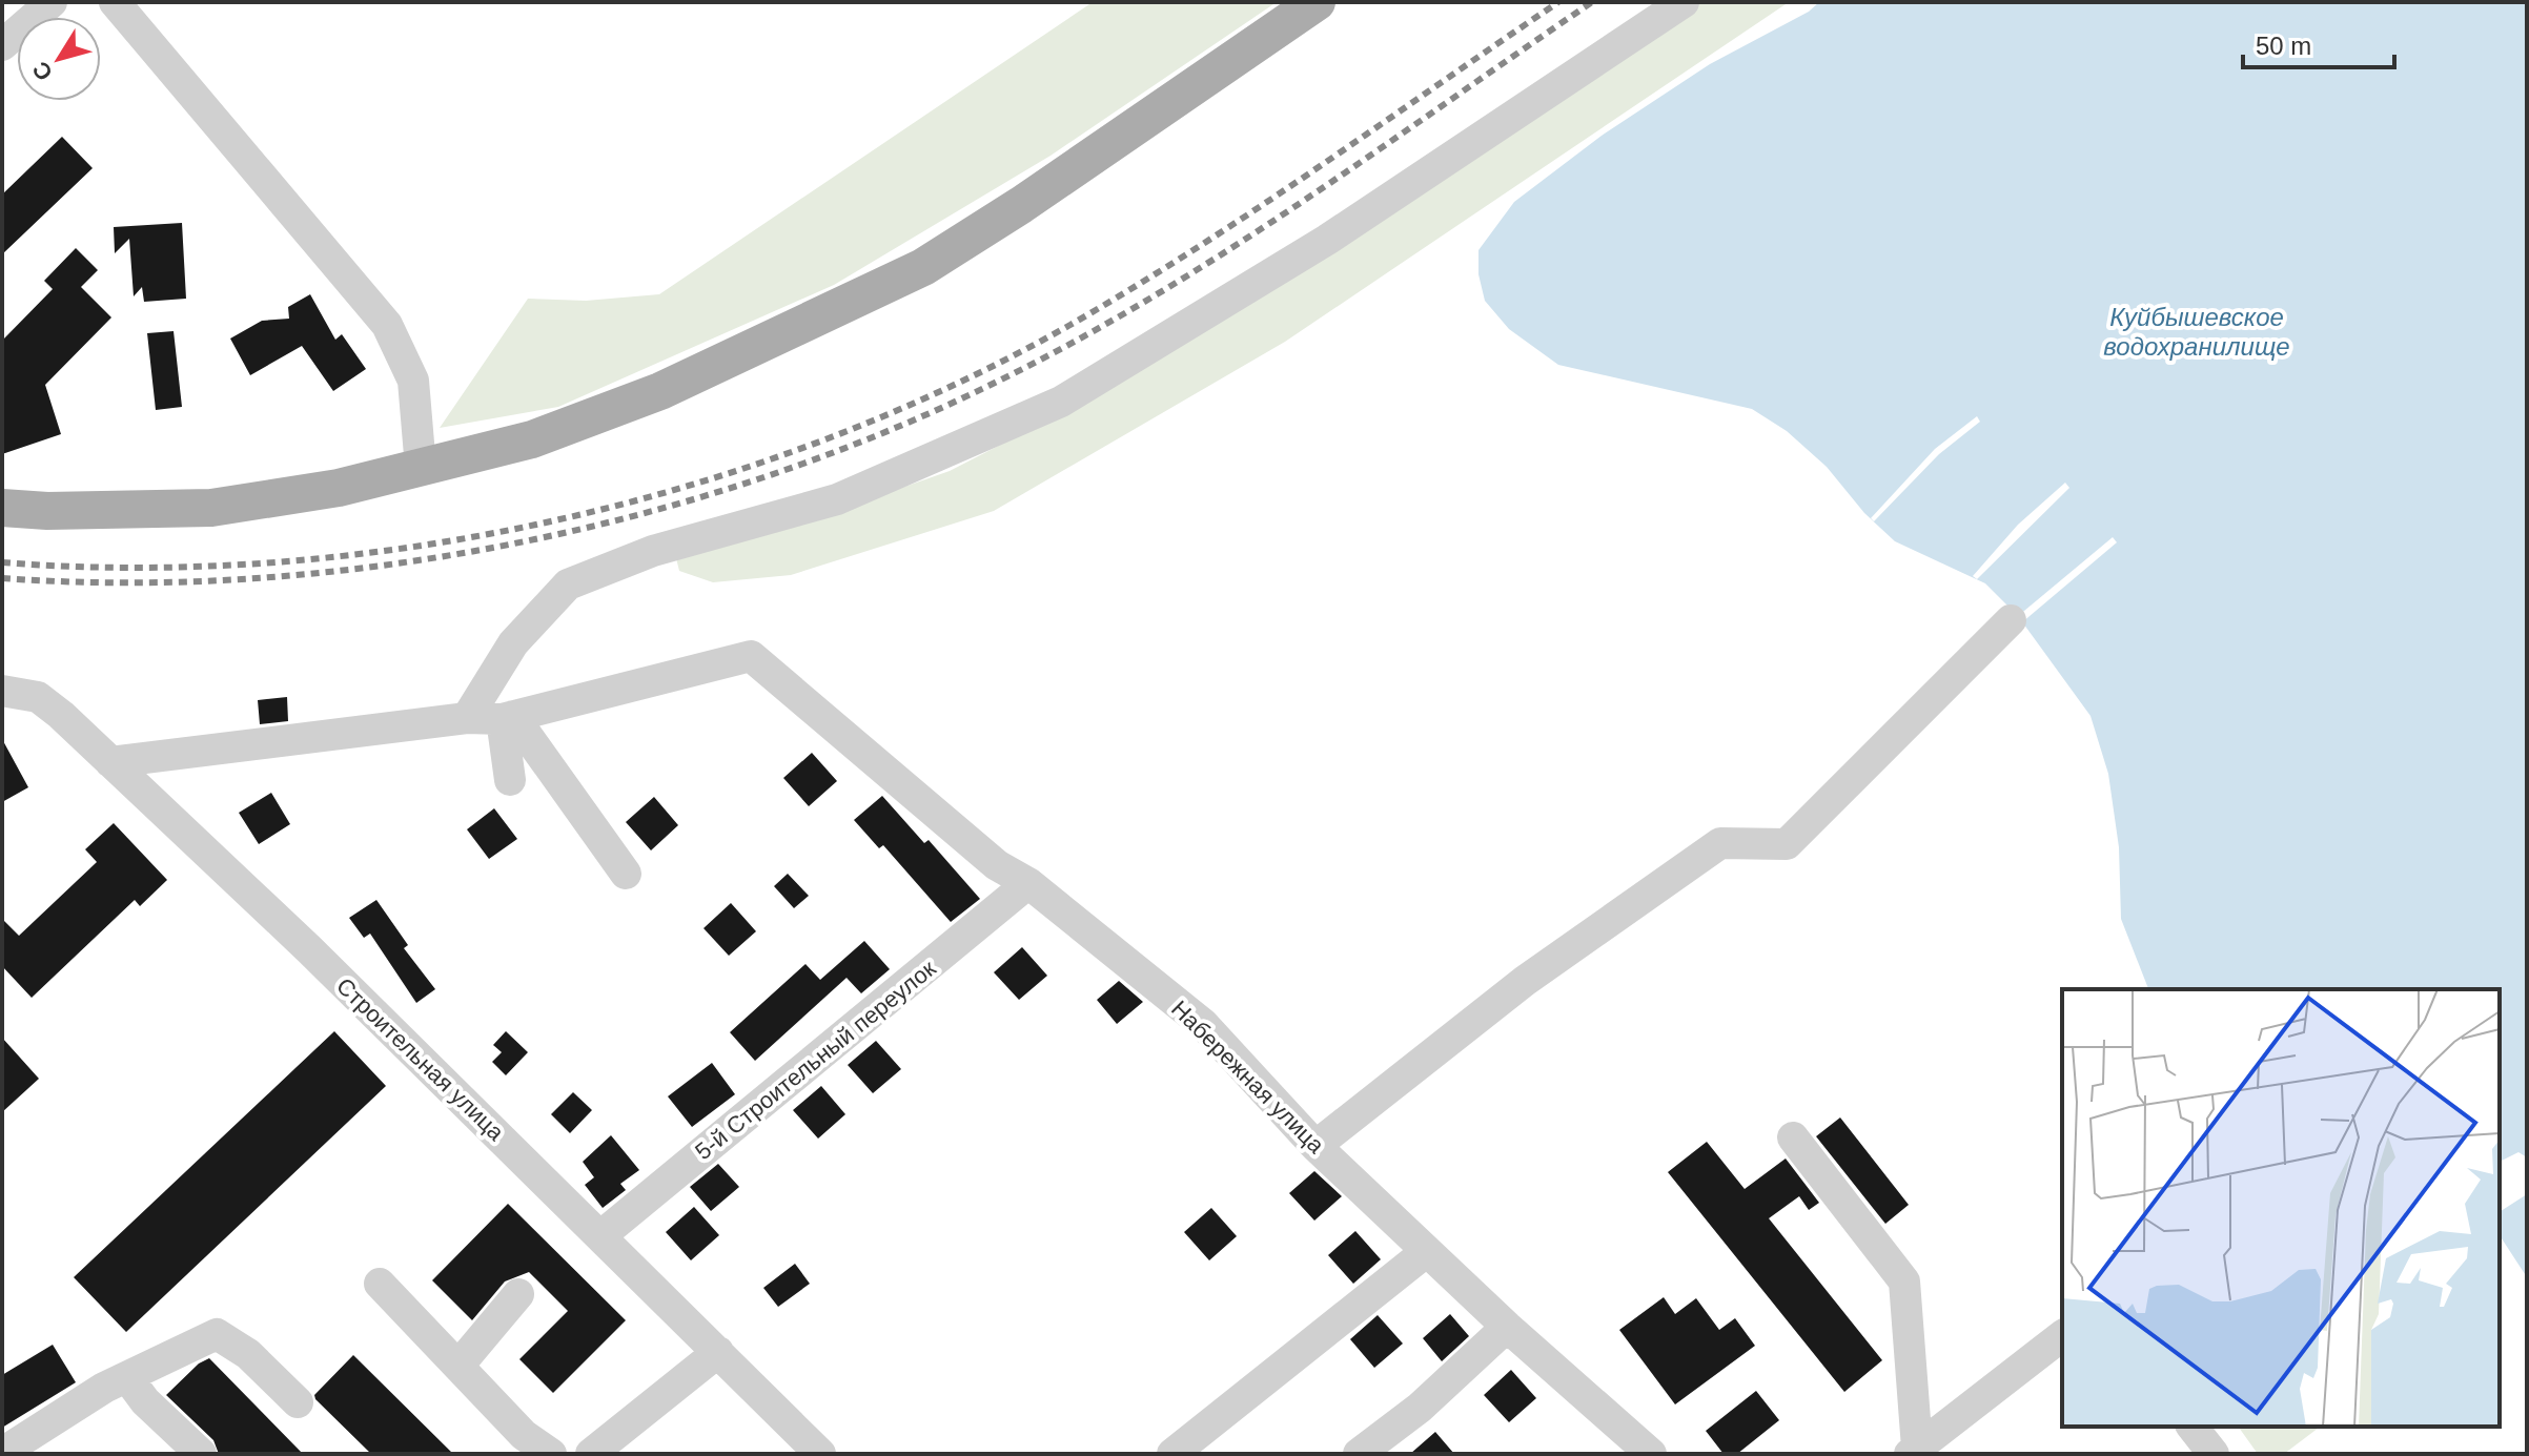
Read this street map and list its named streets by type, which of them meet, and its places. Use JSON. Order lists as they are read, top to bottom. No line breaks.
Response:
{"streets":{"street":["Строительная улица","5-й Строительный переулок","Набережная улица"]},"crossings":[["Строительная улица","5-й Строительный переулок"],["5-й Строительный переулок","Набережная улица"]],"water":["Куйбышевское водохранилище"],"scale_bar":"50 m","north":"bottom left"}
